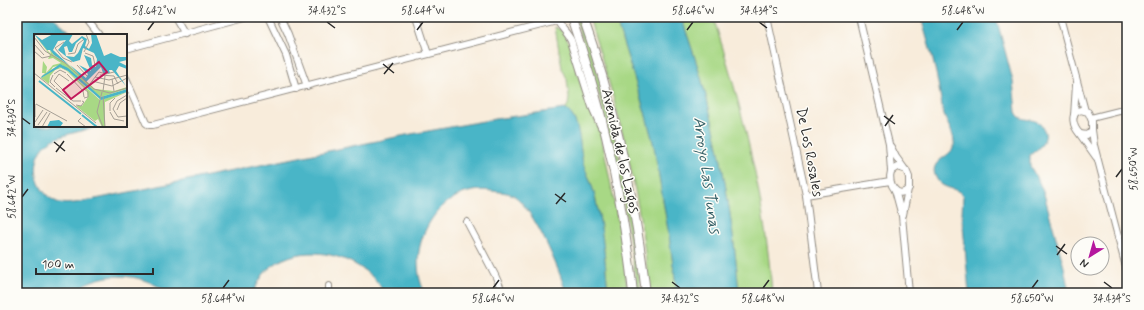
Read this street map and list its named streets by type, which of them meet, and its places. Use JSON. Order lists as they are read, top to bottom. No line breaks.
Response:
{"streets":{"street":["Avenida de los Lagos","De Los Rosales"]},"water":["Arroyo Las Tunas"],"scale_bar":"100 m","north":"bottom left","coordinates":["58.642°W","34.432°S","58.644°W","58.646°W","34.434°S","58.648°W","34.430°S","58.650°W"]}
